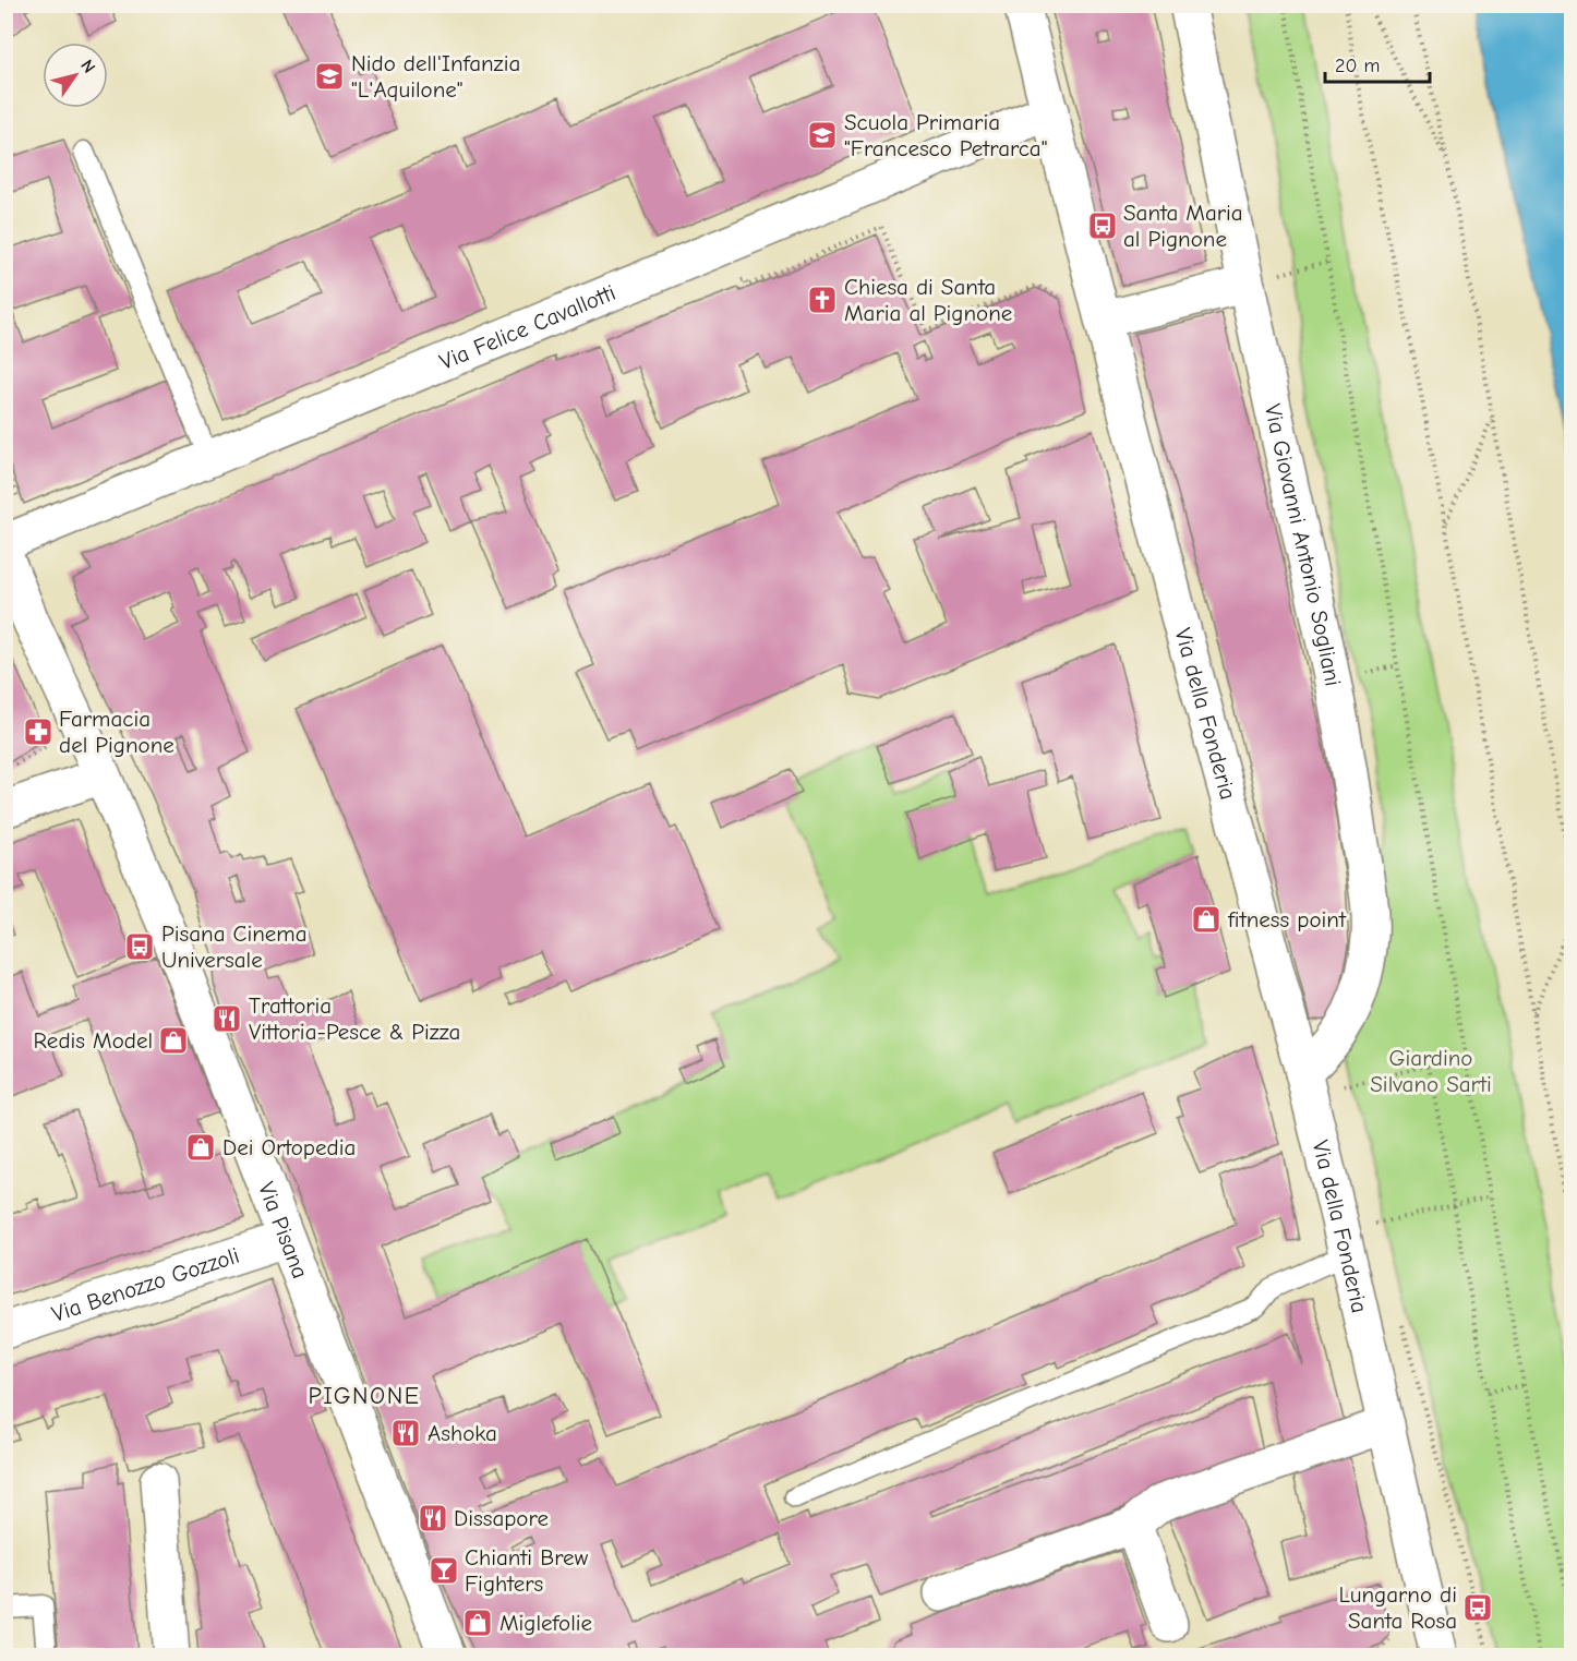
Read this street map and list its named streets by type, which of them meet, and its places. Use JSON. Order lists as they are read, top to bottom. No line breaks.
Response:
{"streets":{"street":["Via Felice Cavallotti","Via Giovanni Antonio Sogliani","Via della Fonderia","Via Pisana","Via Benozzo Gozzoli"]},"crossings":[["Via Felice Cavallotti","Via della Fonderia"],["Via Giovanni Antonio Sogliani","Via della Fonderia"],["Via Pisana","Via Benozzo Gozzoli"]],"districts":["PIGNONE"],"parks":["Giardino Silvano Sarti"],"places":{"school or university":["Nido dell'Infanzia \"L'Aquilone\"","Scuola Primaria \"Francesco Petrarca\""],"bus stop":["Santa Maria al Pignone","Pisana Cinema Universale","Lungarno di Santa Rosa"],"church":["Chiesa di Santa Maria al Pignone"],"pharmacy":["Farmacia del Pignone"],"shop":["fitness point","Redis Model","Dei Ortopedia","Miglefolie"],"restaurant":["Trattoria Vittoria-Pesce & Pizza","Ashoka","Dissapore"],"bar":["Chianti Brew Fighters"]},"scale_bar":"20 m","north":"top right"}
